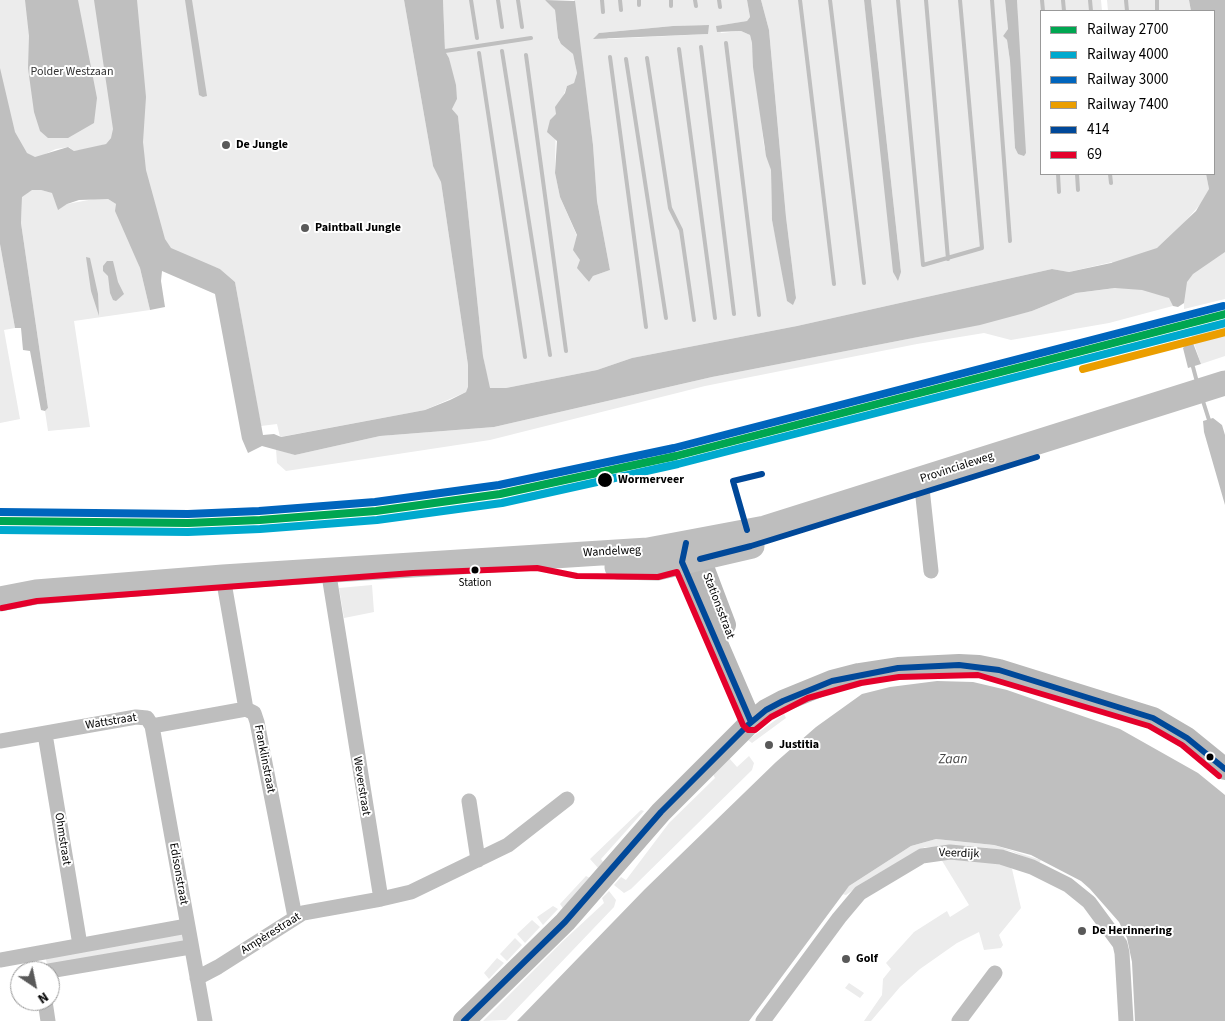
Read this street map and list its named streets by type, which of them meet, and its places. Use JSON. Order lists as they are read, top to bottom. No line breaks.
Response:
{"streets":{"main road":["Provincialeweg","Wandelweg","Stationsstraat"],"street":["Wattstraat","Franklinstraat","Weverstraat","Ohmstraat","Veerdijk","Edisonstraat","Ampèrestraat"]},"crossings":[["Provincialeweg","Wandelweg"],["Provincialeweg","Stationsstraat"],["Wandelweg","Stationsstraat"],["Wandelweg","Franklinstraat"],["Wandelweg","Weverstraat"],["Wattstraat","Franklinstraat"],["Wattstraat","Ohmstraat"],["Wattstraat","Edisonstraat"],["Franklinstraat","Ampèrestraat"],["Weverstraat","Ampèrestraat"],["Edisonstraat","Ampèrestraat"]],"water":["Zaan"],"parks":["Polder Westzaan"],"places":["De Jungle","Paintball Jungle","Wormerveer","Station","Justitia","De Herinnering","Golf"],"lines":["rail line 3000","rail line 2700","rail line 4000","rail line 7400","transit line 414","transit line 69"],"legend":["Railway 2700","Railway 4000","Railway 3000","Railway 7400","414","69"],"north":"bottom right"}
